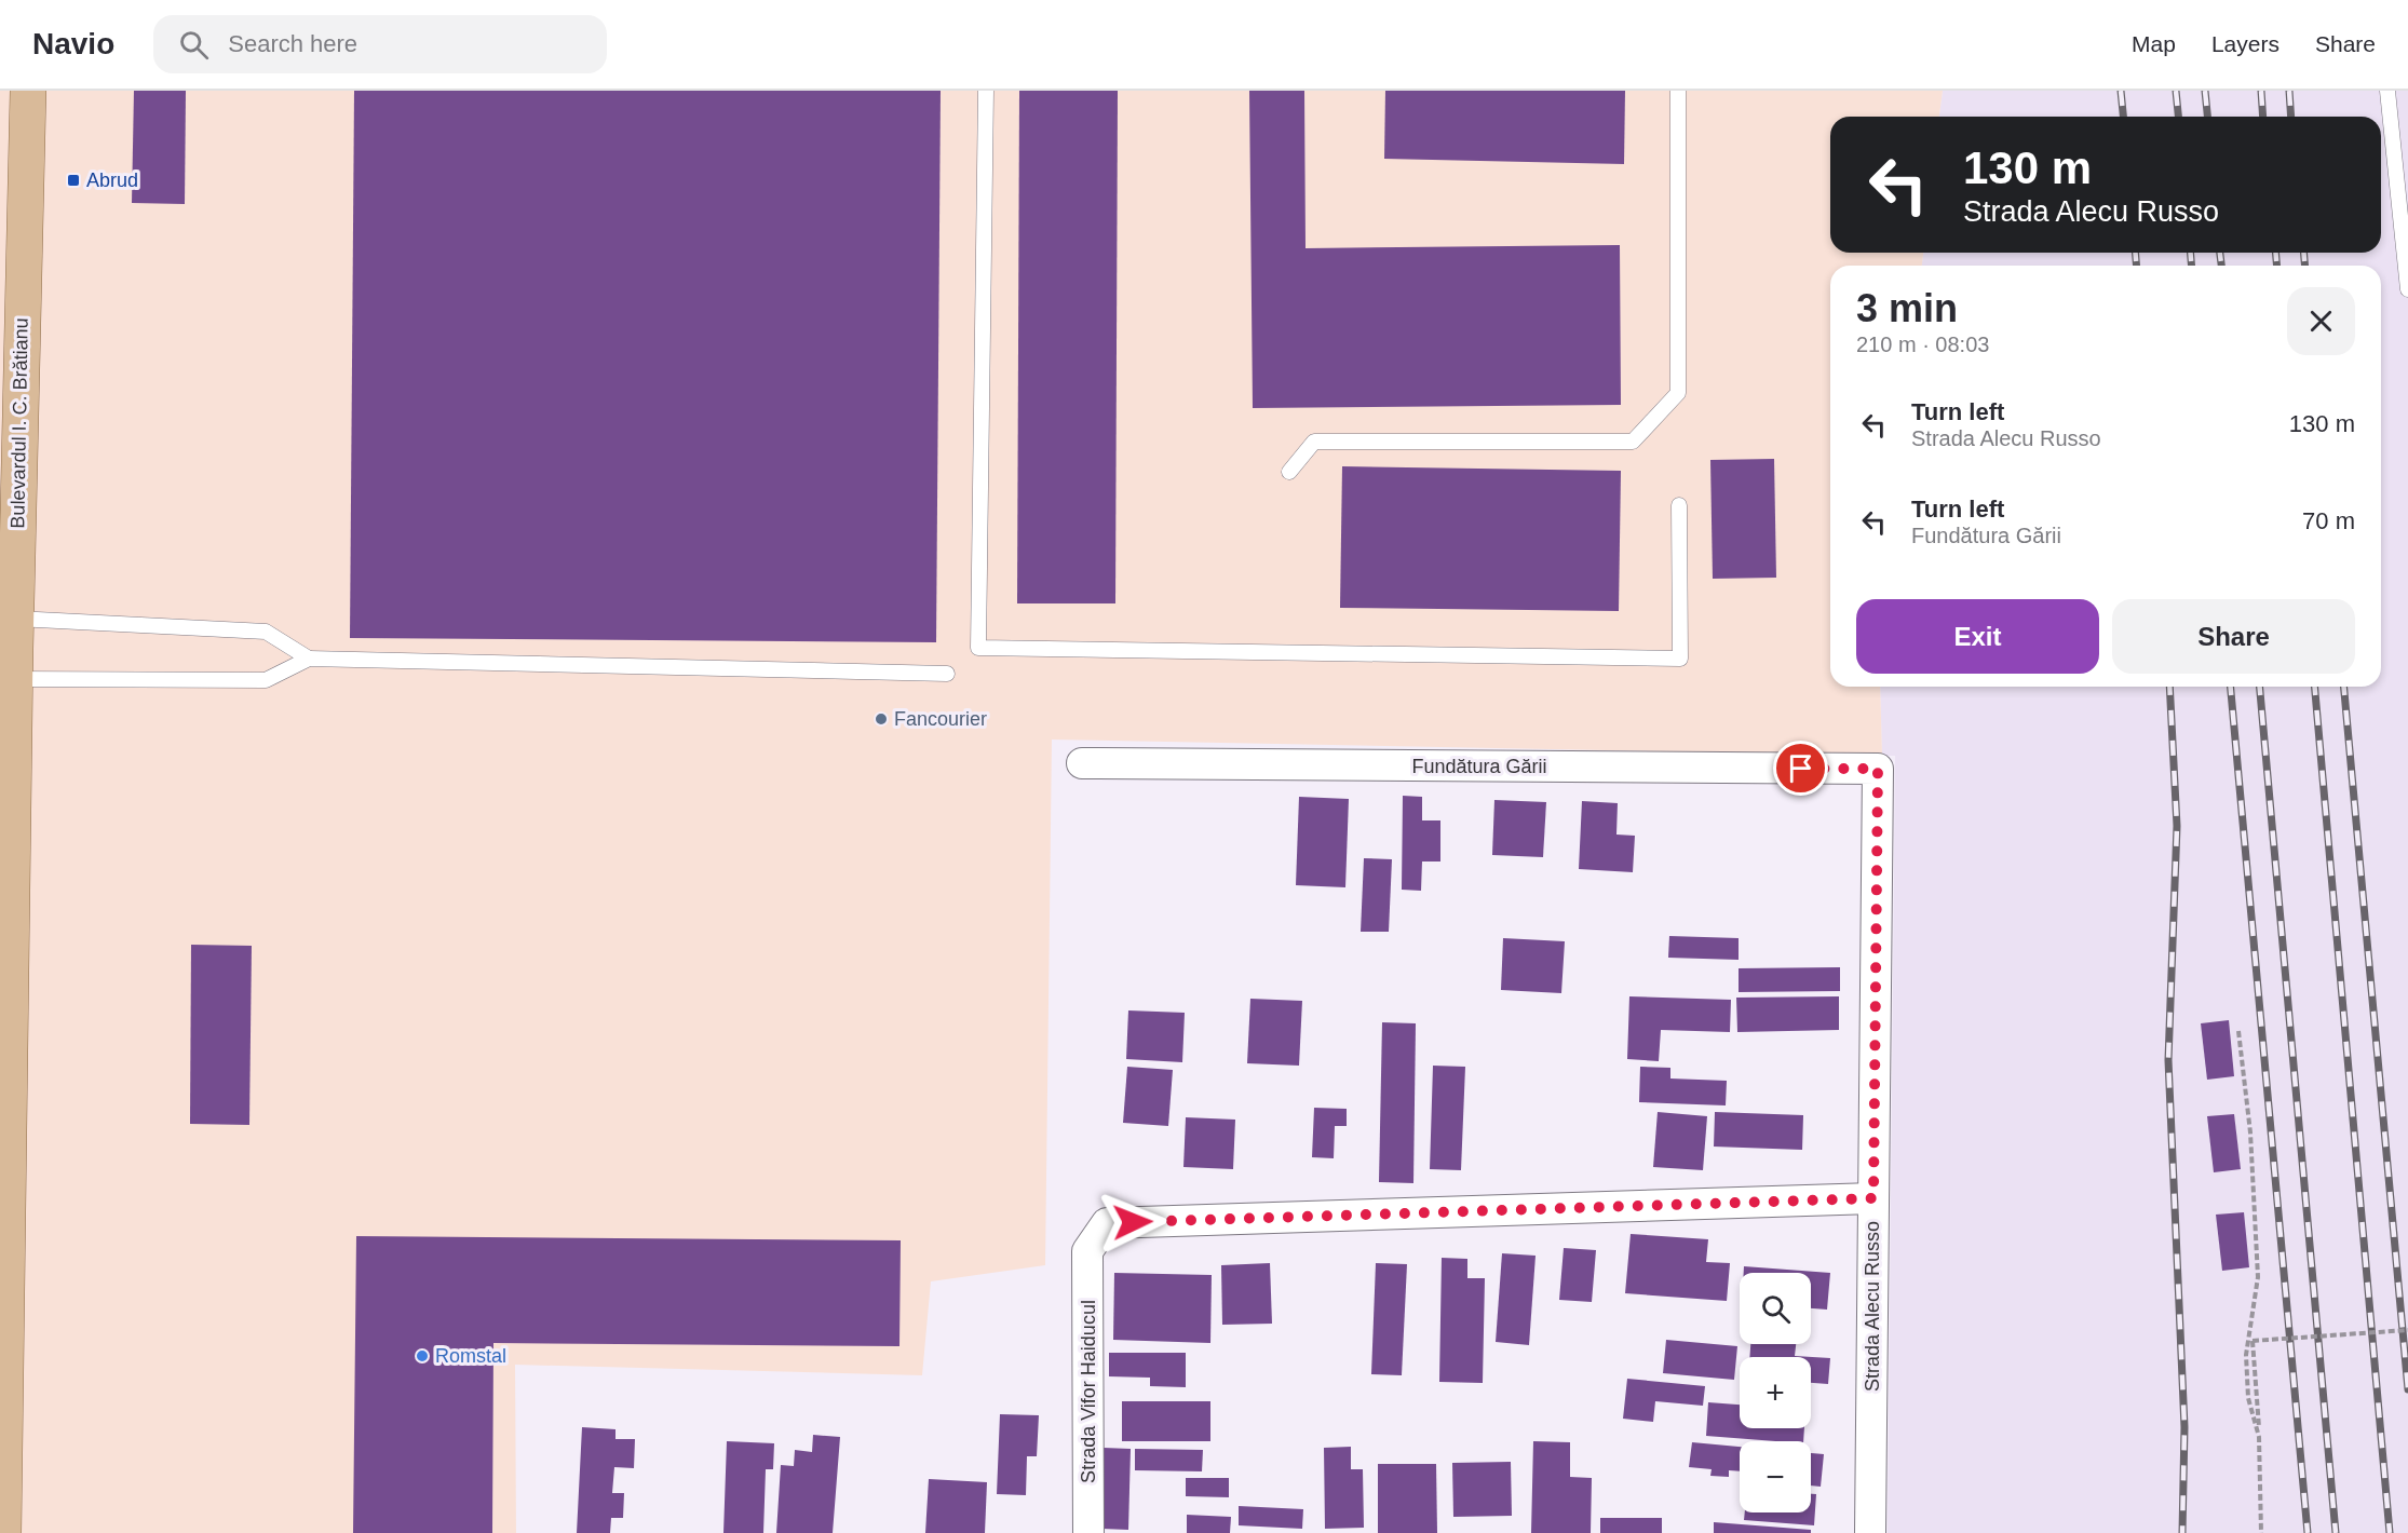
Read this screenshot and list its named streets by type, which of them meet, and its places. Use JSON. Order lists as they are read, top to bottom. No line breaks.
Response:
{"streets":{"main road":["Bulevardul I. C. Brătianu"],"street":["Fundătura Gării","Strada Alecu Russo","Strada Vifor Haiducul"]},"crossings":[["Fundătura Gării","Strada Alecu Russo"],["Strada Alecu Russo","Strada Vifor Haiducul"]],"places":{"transit":["Abrud"],"other":["Fancourier","Romstal"]},"page":{"header":"Navio","search":"Search here","nav":["Map","Layers","Share"],"turn":["130 m","Strada Alecu Russo"],"heading":["3 min","210 m · 08:03"],"list":[{"name":"Turn left","note":"Strada Alecu Russo","value":"130 m"},{"name":"Turn left","note":"Fundătura Gării","value":"70 m"}],"buttons":["Exit","Share"],"map_buttons":["+","−"]}}
